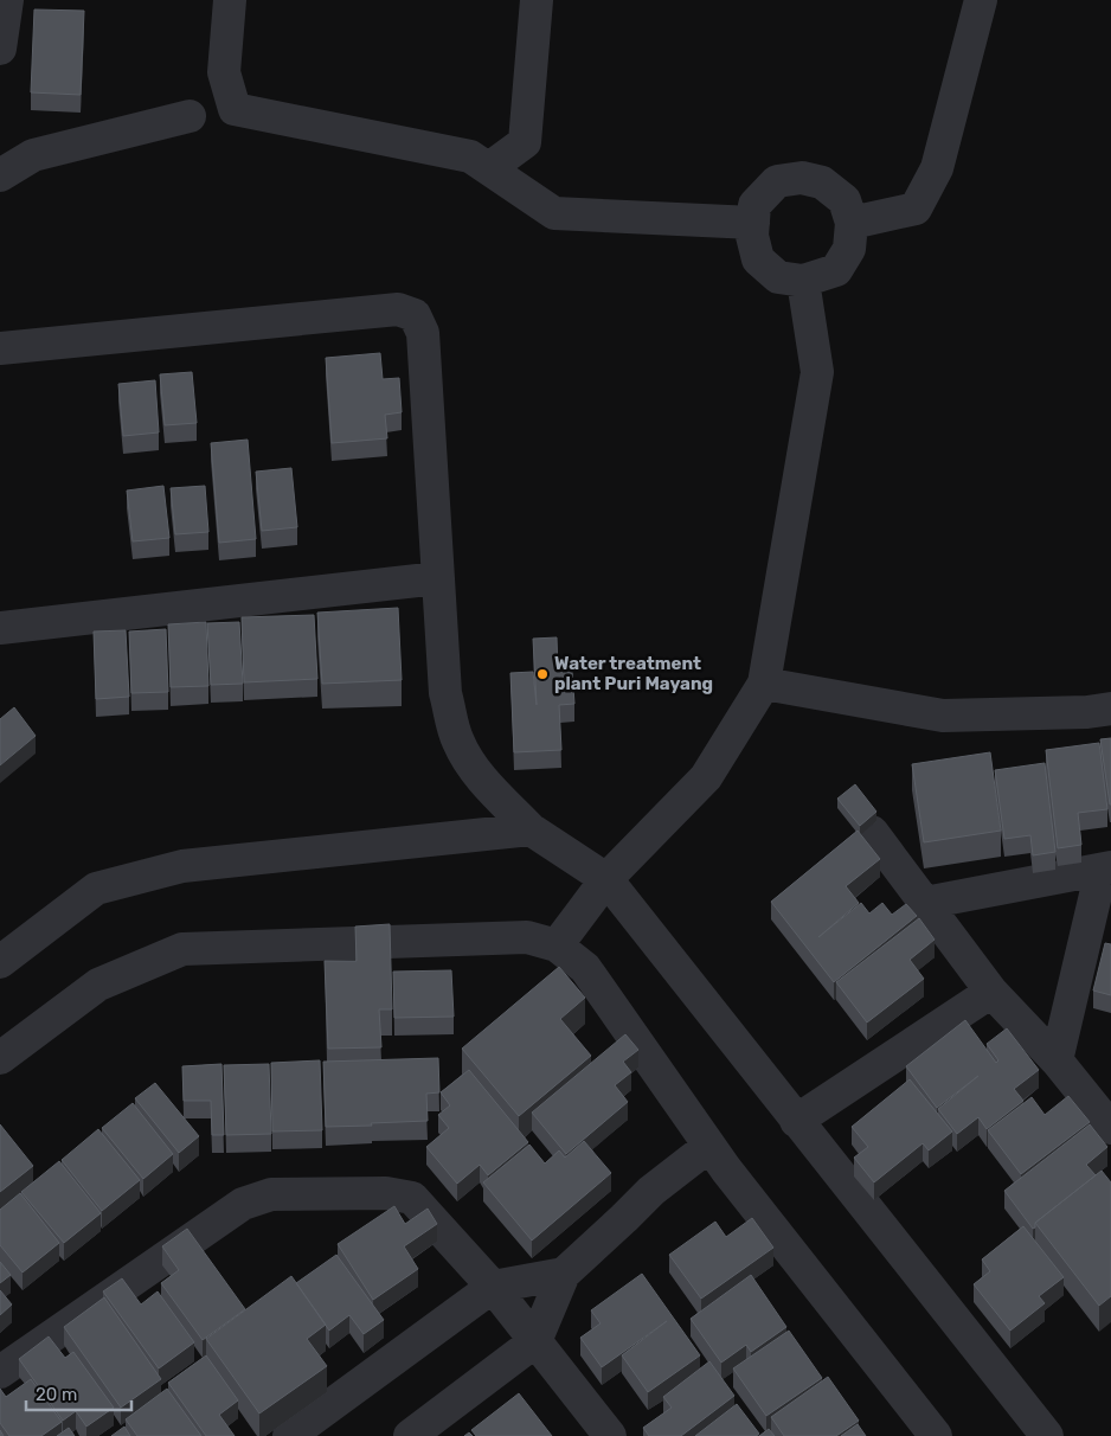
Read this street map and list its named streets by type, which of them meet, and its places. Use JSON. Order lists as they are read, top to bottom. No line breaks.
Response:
{"places":["Water treatment plant Puri Mayang"],"scale_bar":"20 m"}
